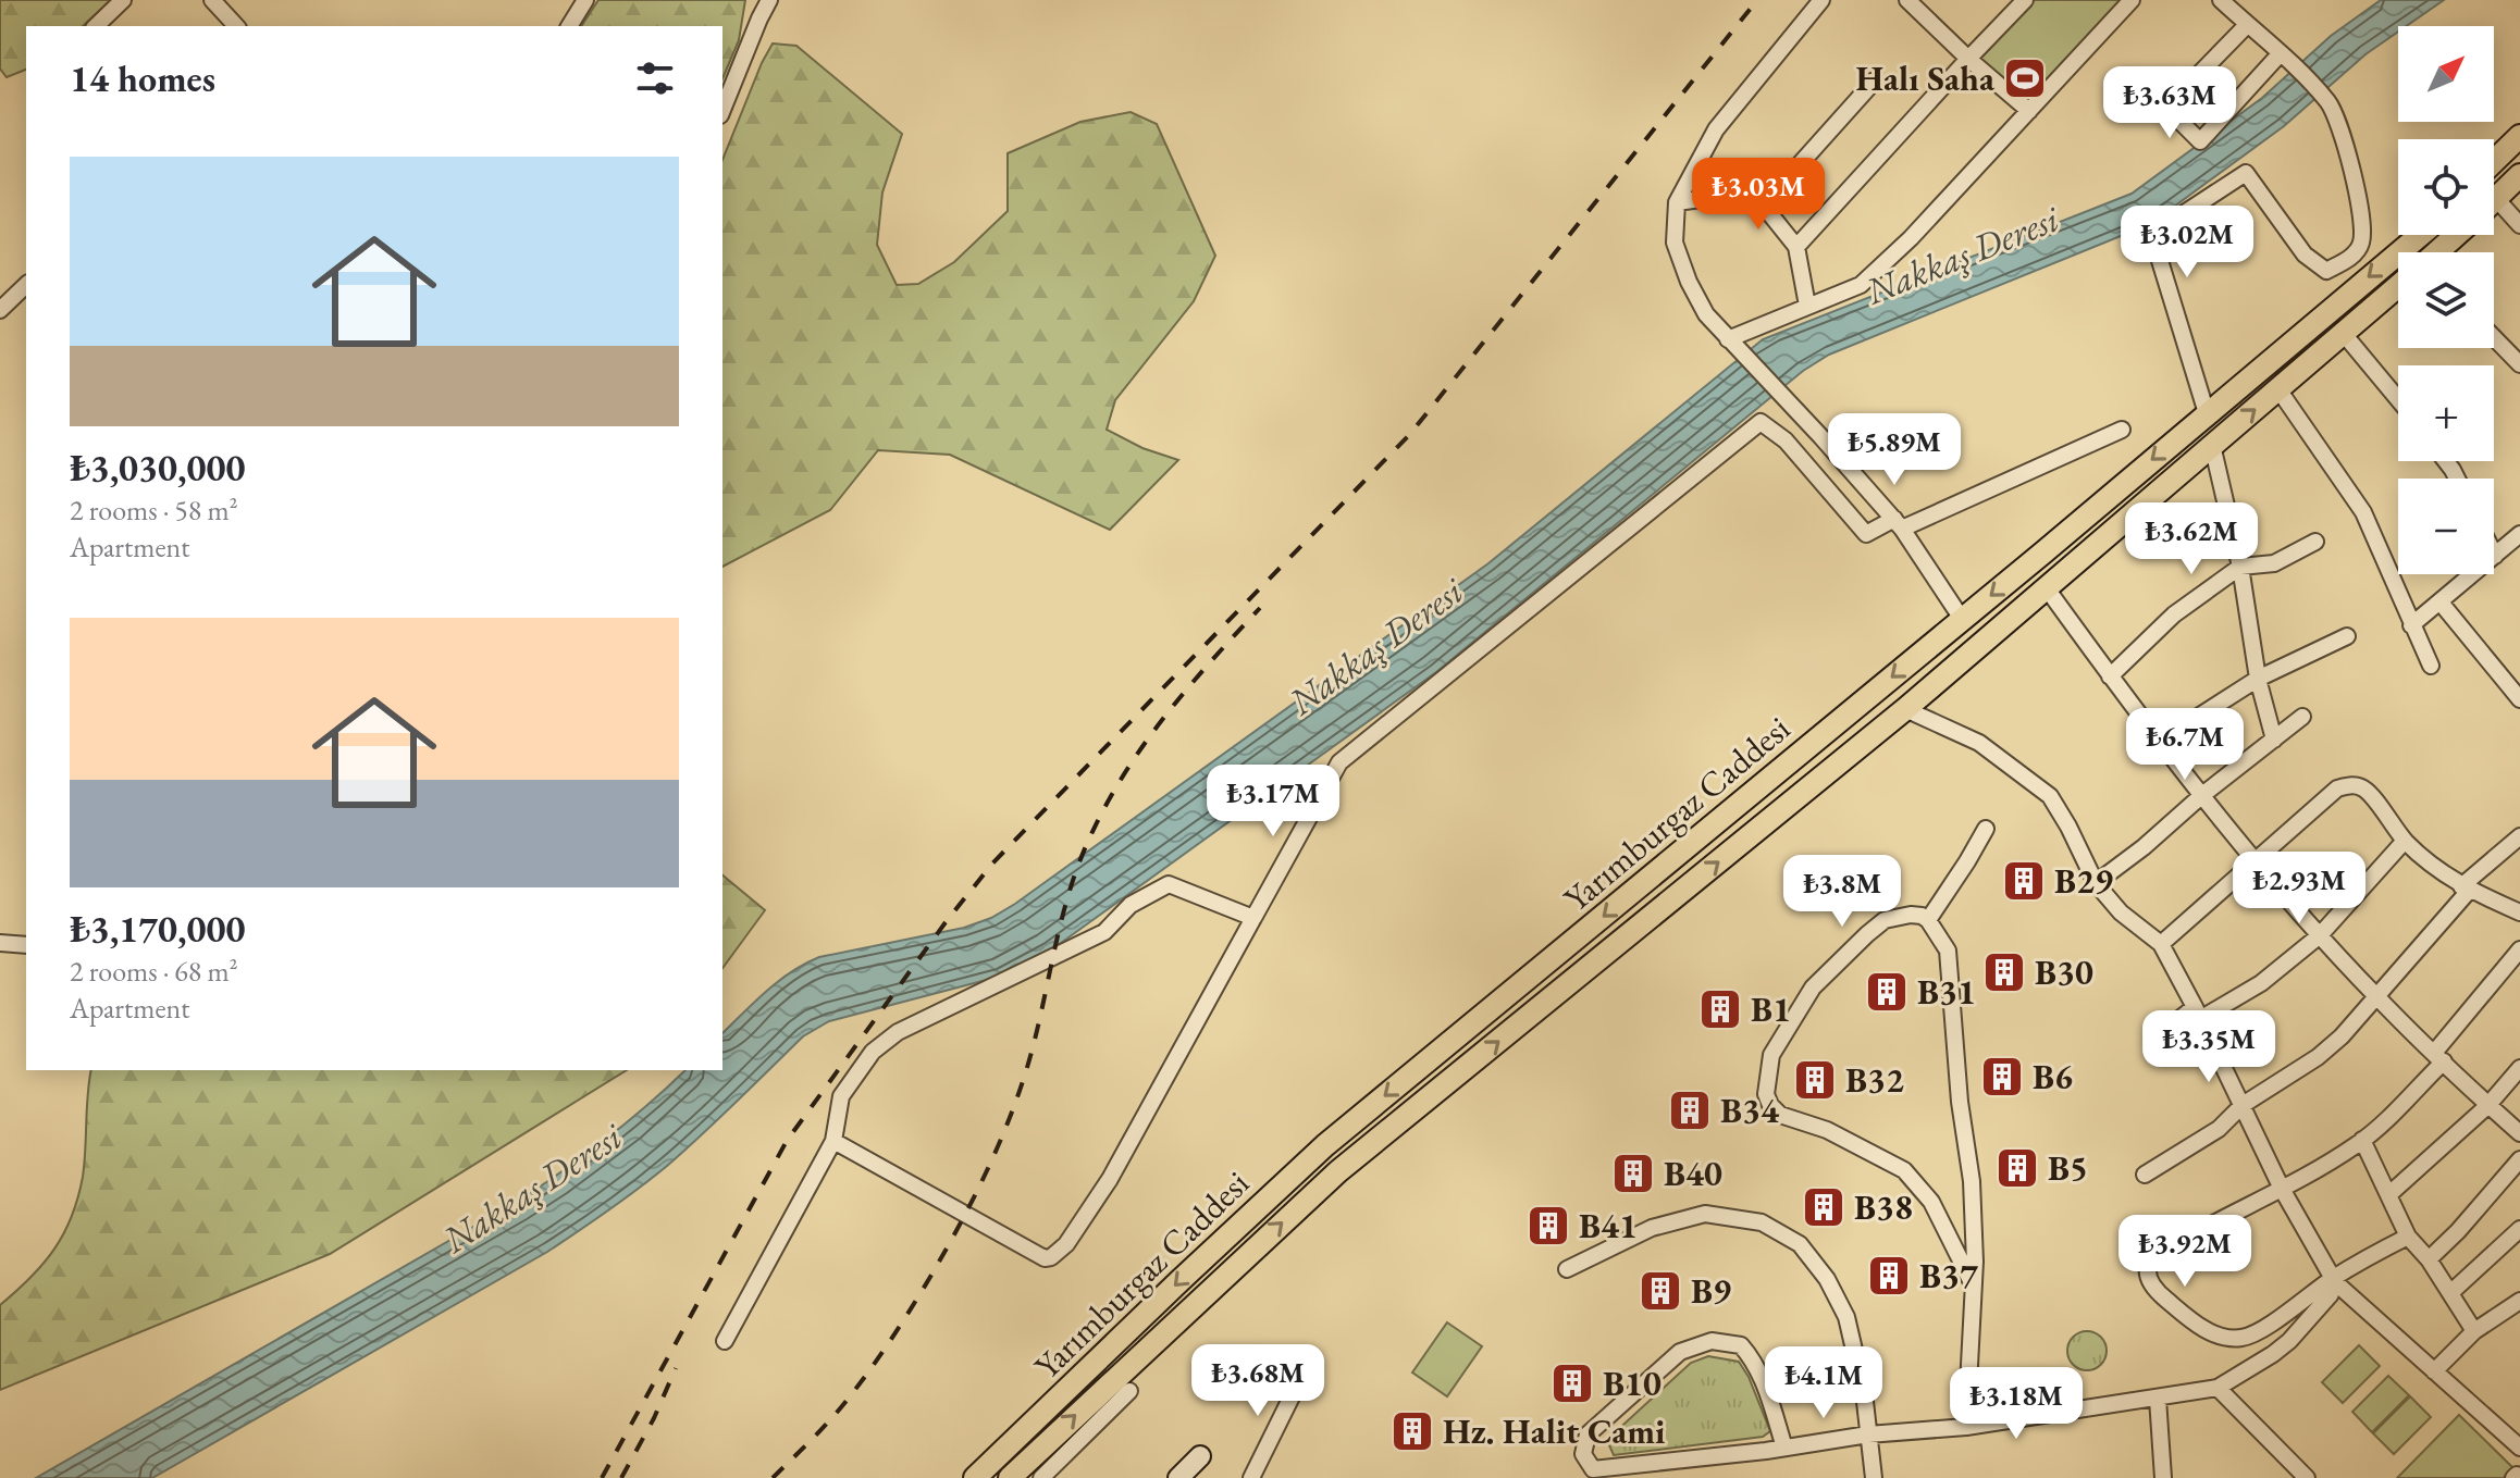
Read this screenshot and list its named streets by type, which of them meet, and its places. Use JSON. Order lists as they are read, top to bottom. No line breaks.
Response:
{"streets":{"main road":["Yarımburgaz Caddesi"]},"water":["Nakkaş Deresi"],"places":{"sports":["Halı Saha"],"building":["B29","B30","B31","B1","B6","B32","B34","B5","B40","B38","B41","B37","B9","B10","Hz. Halit Cami"]},"north":"top right","page":{"map_buttons":["+","−"],"heading":"14 homes","price":["₺3.63M","₺3.03M","₺3.02M","₺5.89M","₺3.62M","₺6.7M","₺3.17M","₺2.93M","₺3.8M","₺3.35M","₺3.92M","₺3.68M","₺4.1M","₺3.18M"],"list":[{"name":"₺3,030,000","note":"2 rooms · 58 m² · Apartment"},{"name":"₺3,170,000","note":"2 rooms · 68 m² · Apartment"}]}}
